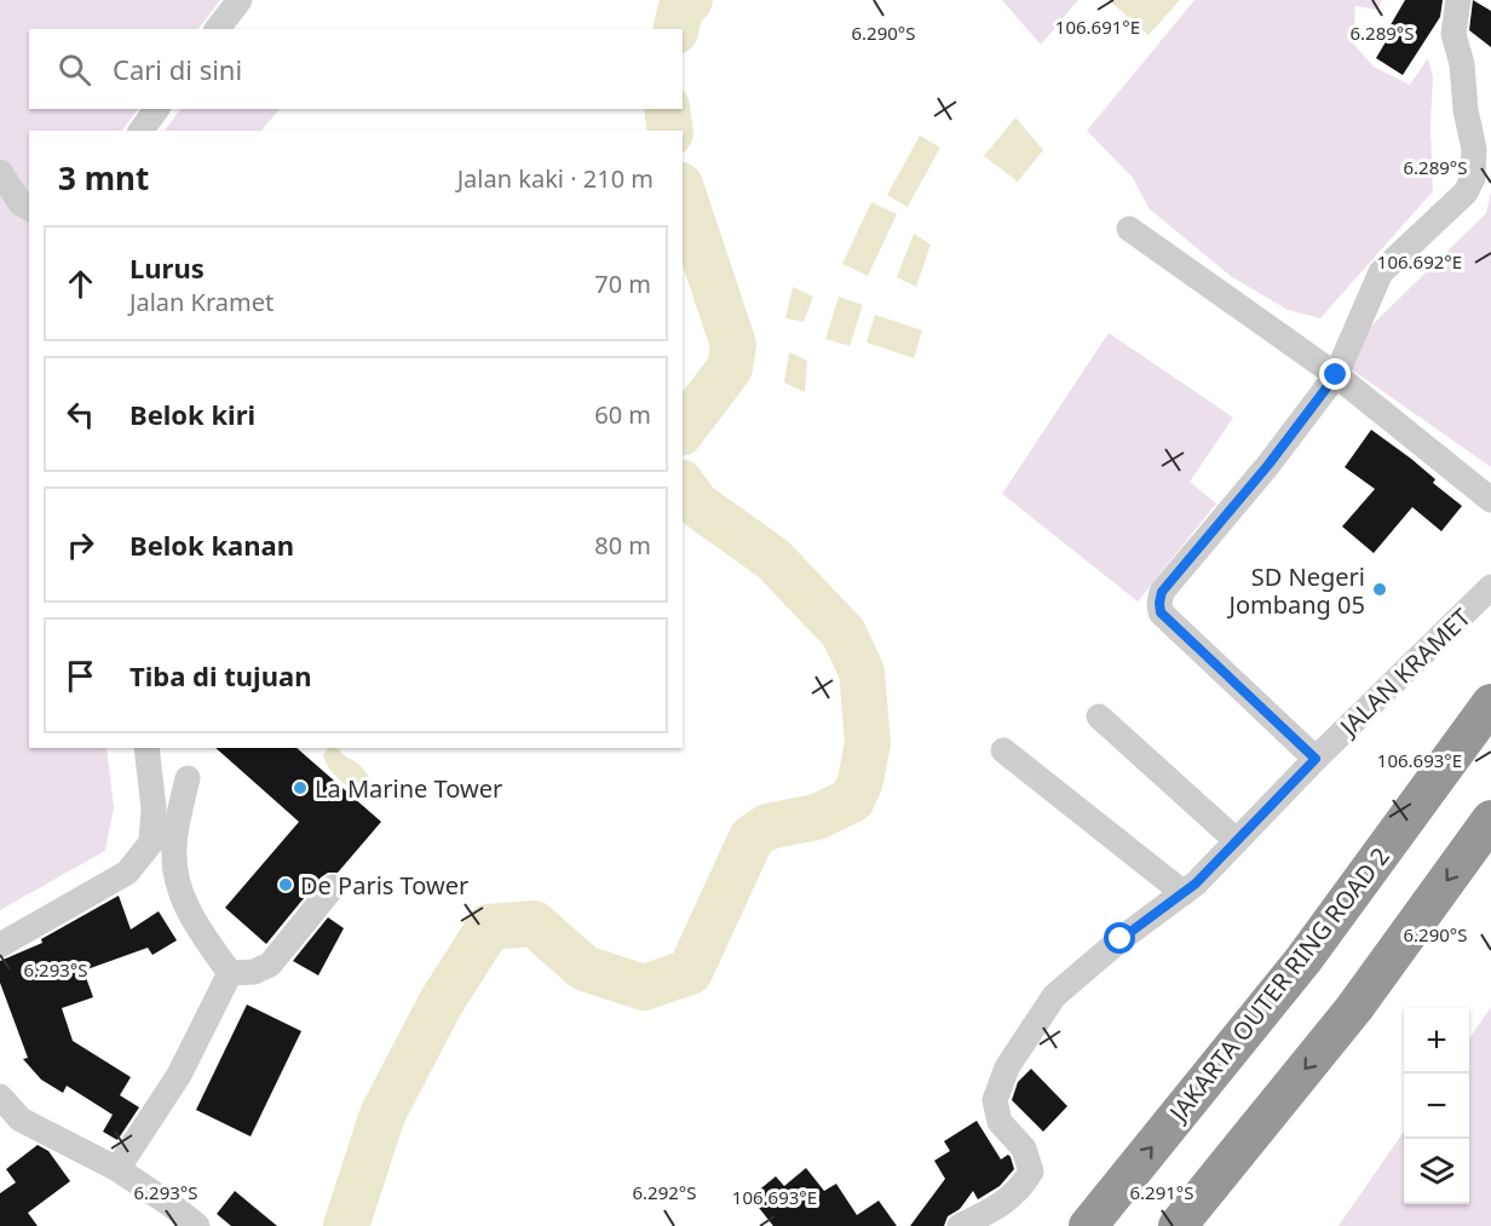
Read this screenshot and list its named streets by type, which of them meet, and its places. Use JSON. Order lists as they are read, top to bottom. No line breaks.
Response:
{"streets":{"highway":["JAKARTA OUTER RING ROAD 2"],"street":["JALAN KRAMET"]},"places":["SD Negeri Jombang 05","La Marine Tower","De Paris Tower"],"page":{"search":"Cari di sini","heading":["3 mnt","Jalan kaki · 210 m"],"list":[["Lurus","Jalan Kramet","70 m"],["Belok kiri","60 m"],["Belok kanan","80 m"],"Tiba di tujuan"],"map_buttons":["+","−"]},"coordinates":["106.691°E","6.290°S","6.289°S","106.692°E","106.693°E","6.293°S","6.292°S","6.291°S"]}
